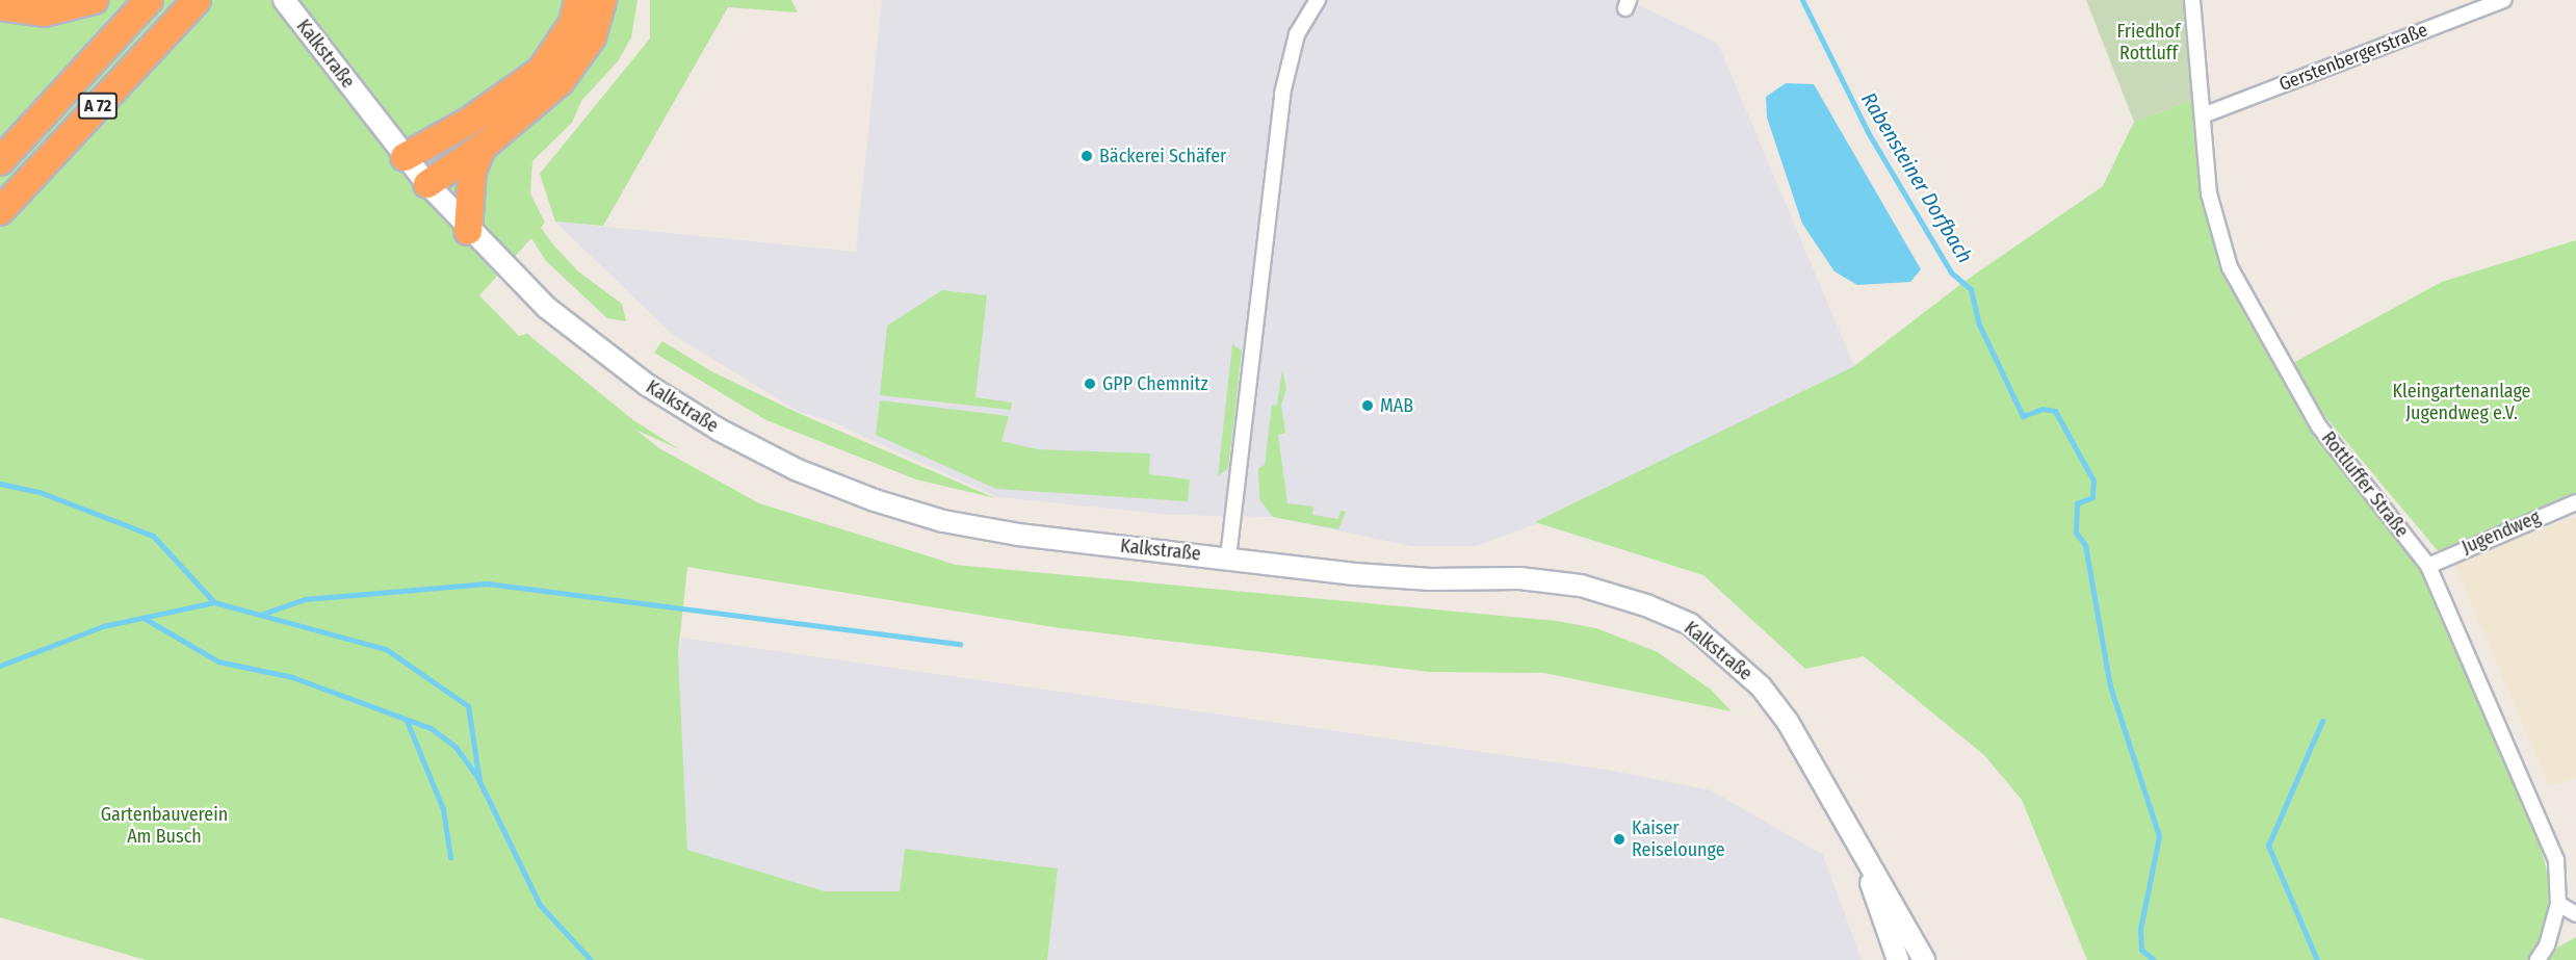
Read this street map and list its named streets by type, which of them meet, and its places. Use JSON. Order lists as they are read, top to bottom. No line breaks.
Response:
{"streets":{"highway":["A 72"],"main road":["Kalkstraße"],"street":["Gerstenbergerstraße","Rottluffer Straße","Jugendweg"]},"crossings":[["Gerstenbergerstraße","Rottluffer Straße"],["Rottluffer Straße","Jugendweg"]],"water":["Rabensteiner Dorfbach"],"parks":["Friedhof Rottluff","Kleingartenanlage Jugendweg e.V.","Gartenbauverein Am Busch"],"places":["Bäckerei Schäfer","GPP Chemnitz","MAB","Kaiser Reiselounge"]}
